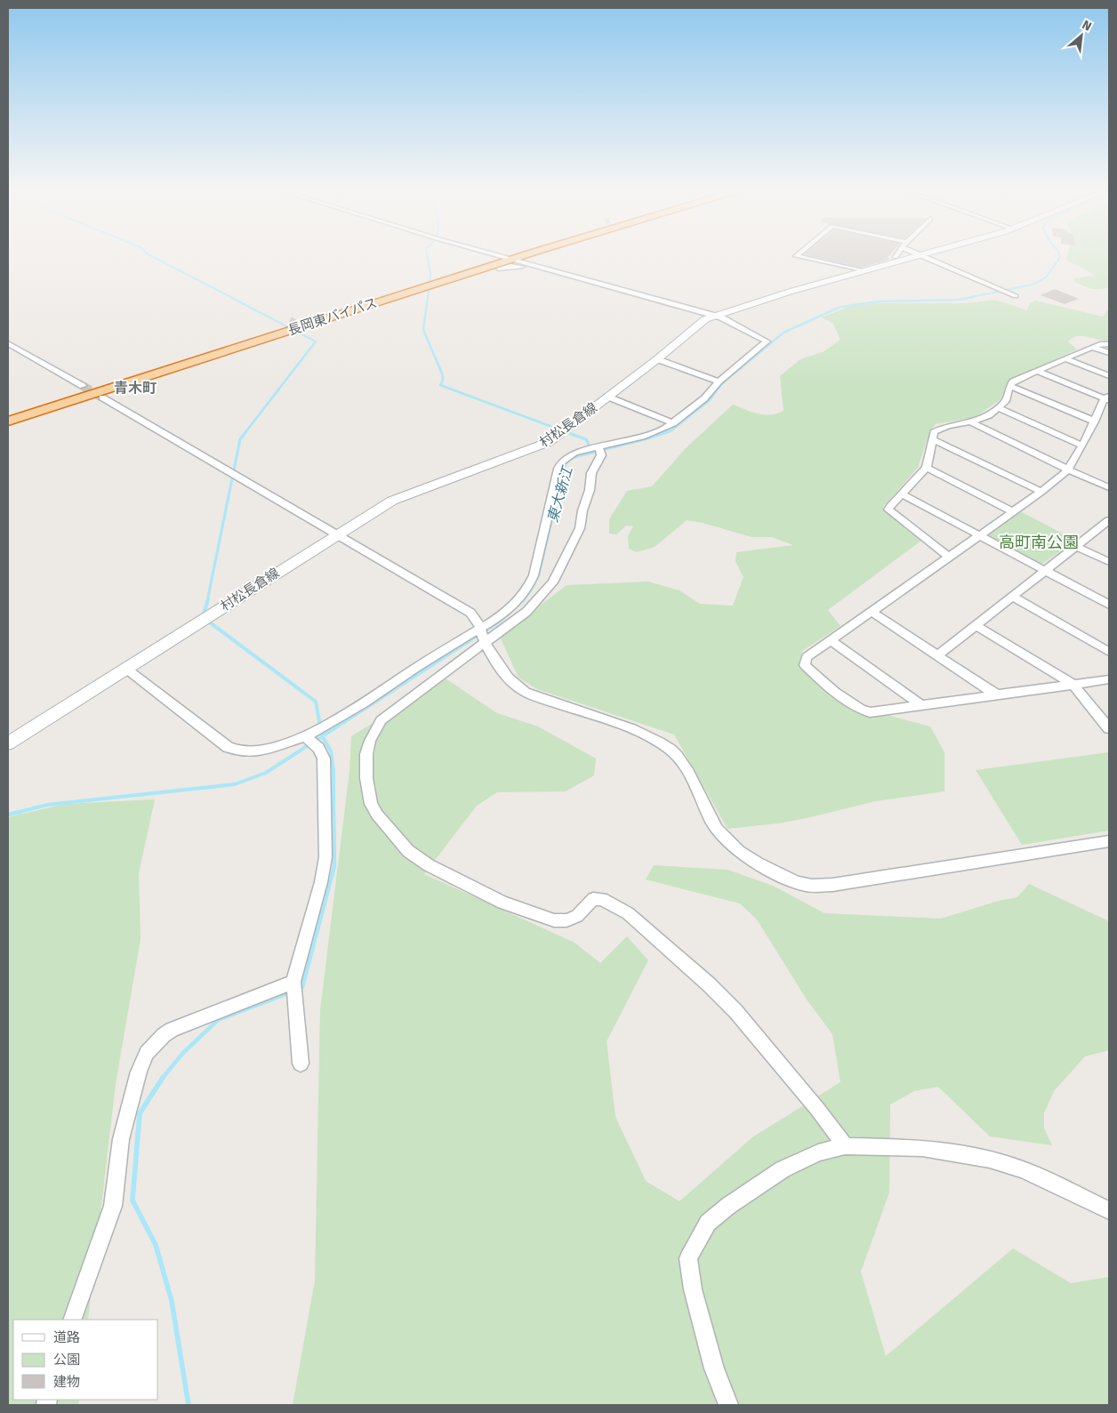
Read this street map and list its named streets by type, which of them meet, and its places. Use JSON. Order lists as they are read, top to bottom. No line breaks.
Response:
{"streets":{"highway":["長岡東バイパス"],"main road":["村松長倉線"]},"districts":["青木町"],"water":["東大新江"],"parks":["高町南公園"],"legend":["道路","公園","建物"],"north":"top right"}
